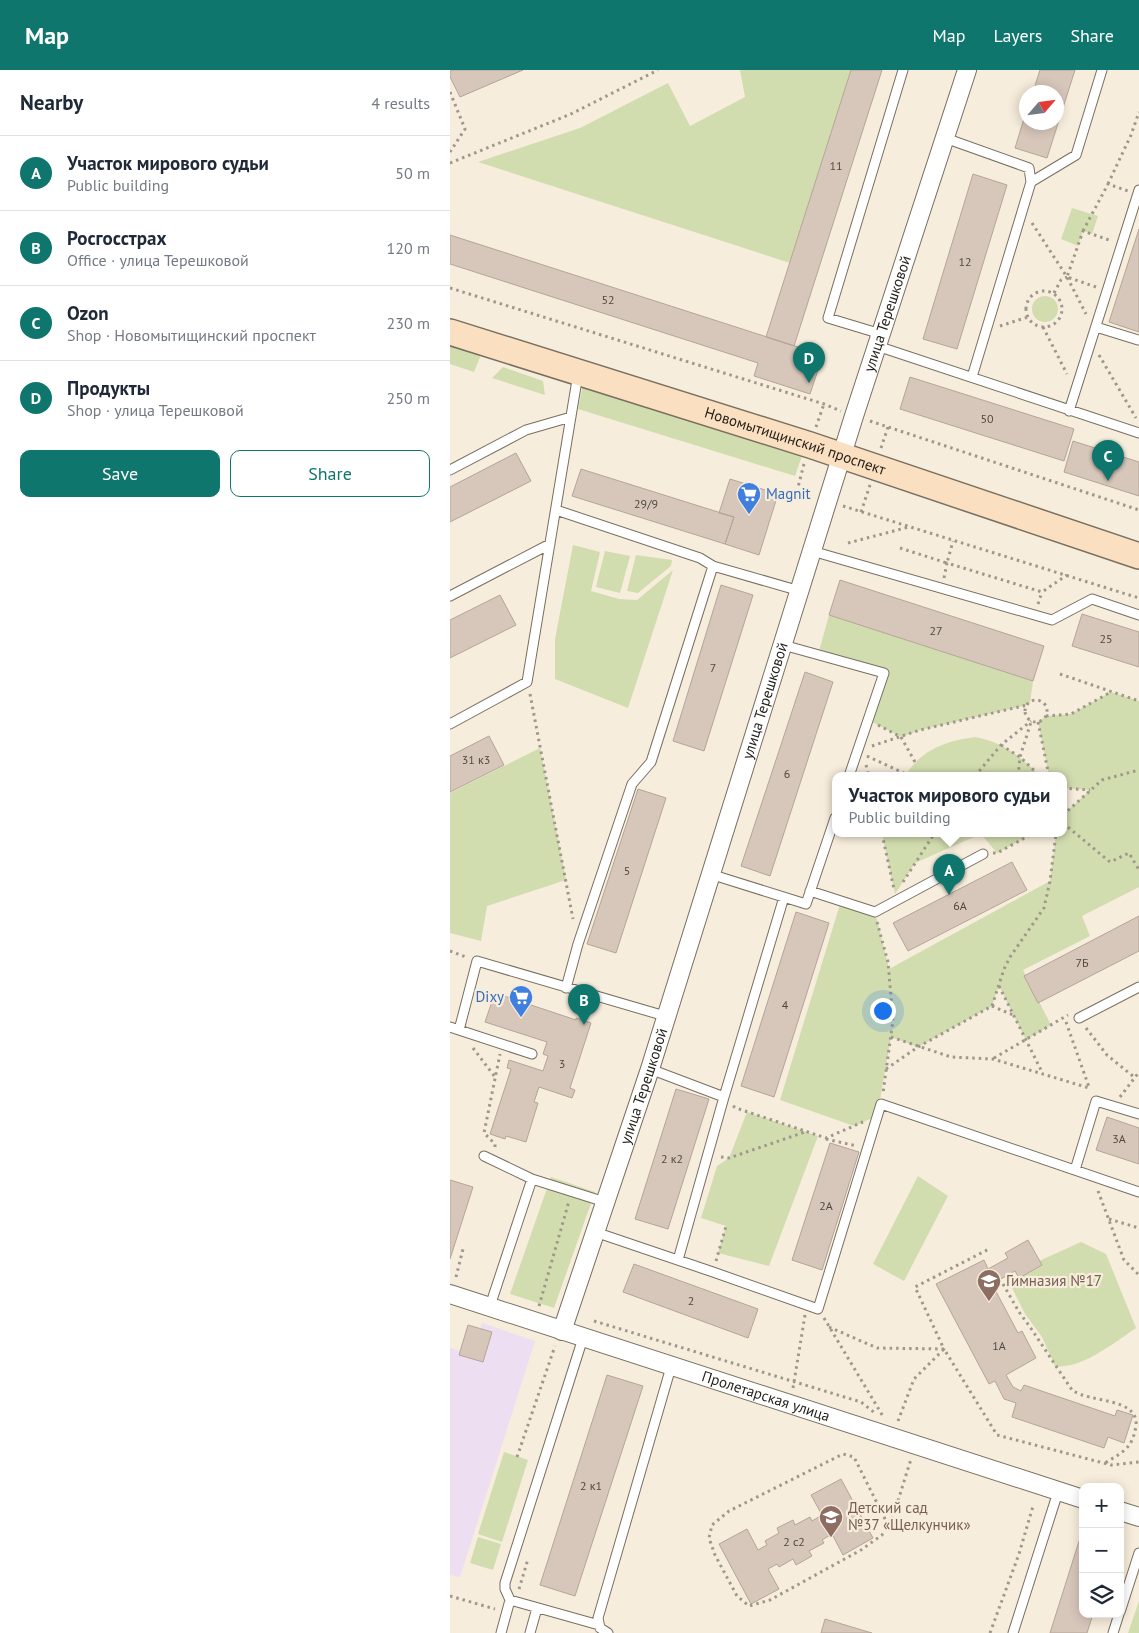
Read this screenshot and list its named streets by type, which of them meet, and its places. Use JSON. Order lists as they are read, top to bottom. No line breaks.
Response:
{"streets":{"main road":["Новомытищинский проспект"],"street":["улица Терешковой","Пролетарская улица"]},"crossings":[["улица Терешковой","Новомытищинский проспект"],["улица Терешковой","Пролетарская улица"]],"places":{"supermarket":["Magnit","Dixy"],"school or university":["Гимназия №17","Детский сад №37 «Щелкунчик»"]},"house_numbers":["11","12","52","50","29/9","27","25","7","31 к3","6","5","6А","7Б","4","3","3А","2 к2","2А","2","1А","2 к1","2 с2"],"north":"top right","page":{"header":"Map","nav":["Map","Layers","Share"],"heading":["Nearby","4 results"],"list":[{"mark":"A","name":"Участок мирового судьи","note":"Public building","value":"50 m"},{"mark":"B","name":"Росгосстрах","note":"Office · улица Терешковой","value":"120 m"},{"mark":"C","name":"Ozon","note":"Shop · Новомытищинский проспект","value":"230 m"},{"mark":"D","name":"Продукты","note":"Shop · улица Терешковой","value":"250 m"}],"pins":["D","C","A","B"],"buttons":["Save","Share"],"popup":["Участок мирового судьи","Public building"],"map_buttons":["+","−"]}}
